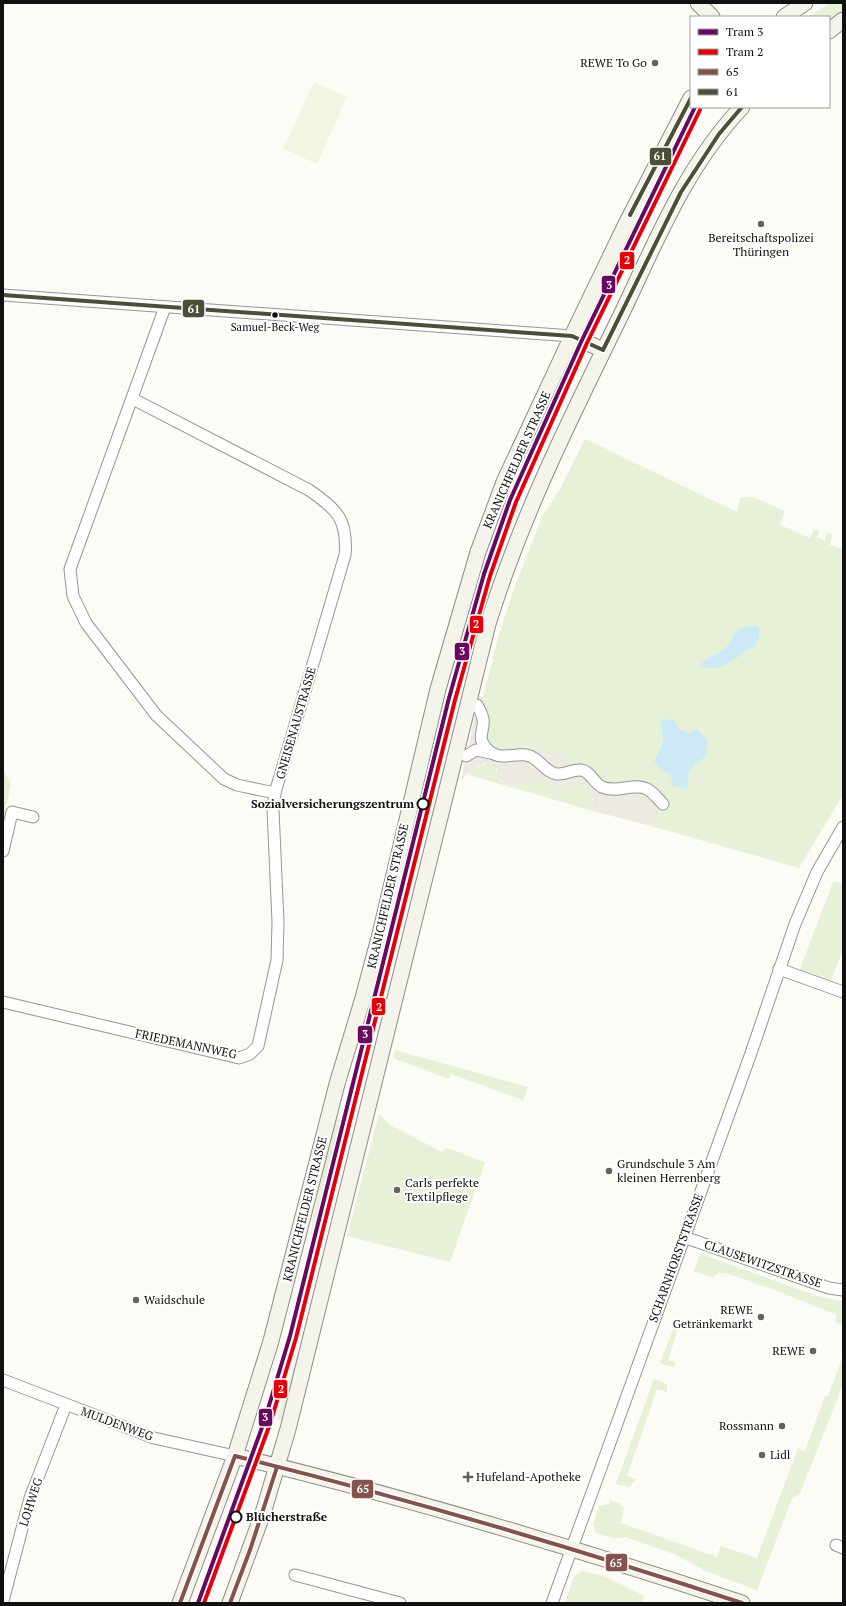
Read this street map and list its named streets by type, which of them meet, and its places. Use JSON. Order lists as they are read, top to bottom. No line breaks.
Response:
{"streets":{"main road":["KRANICHFELDER STRASSE"],"street":["GNEISENAUSTRASSE","FRIEDEMANNWEG","SCHARNHORSTSTRASSE","CLAUSEWITZSTRASSE","MULDENWEG","LOHWEG"]},"crossings":[["KRANICHFELDER STRASSE","MULDENWEG"],["GNEISENAUSTRASSE","FRIEDEMANNWEG"],["SCHARNHORSTSTRASSE","CLAUSEWITZSTRASSE"],["MULDENWEG","LOHWEG"]],"places":{"other":["REWE To Go","Bereitschaftspolizei Thüringen","Samuel-Beck-Weg","Sozialversicherungszentrum","Grundschule 3 Am kleinen Herrenberg","Carls perfekte Textilpflege","Waidschule","REWE Getränkemarkt","REWE","Rossmann","Lidl","Blücherstraße"],"health":["Hufeland-Apotheke"]},"lines":["transit line 61","tram line 3","tram line 2","transit line 65"],"legend":["Tram 3","Tram 2","65","61"]}
